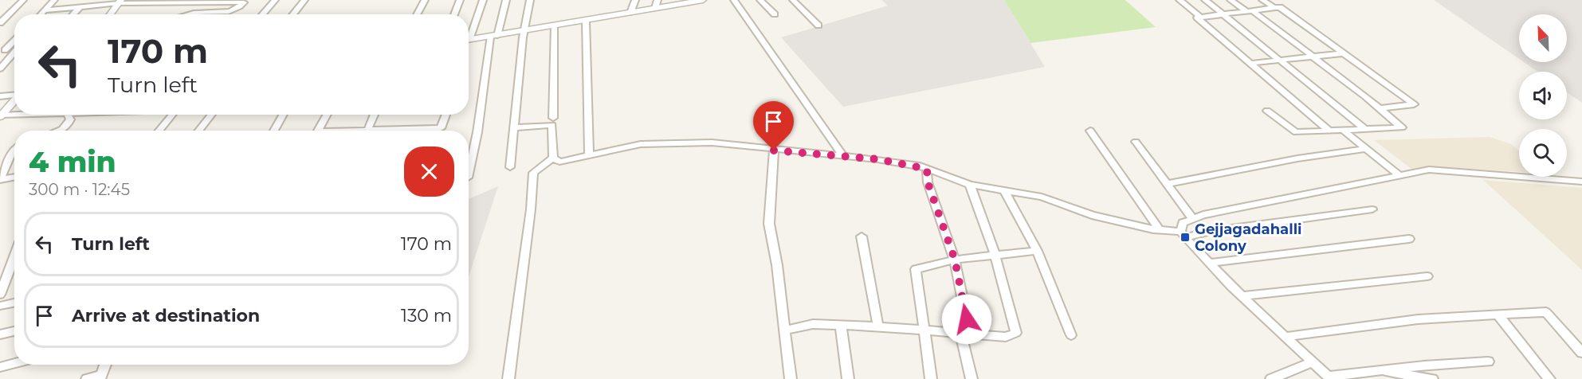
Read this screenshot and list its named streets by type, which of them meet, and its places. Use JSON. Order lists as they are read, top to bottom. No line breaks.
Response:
{"places":{"transit":["Gejjagadahalli Colony"]},"north":"top left","page":{"turn":["170 m","Turn left"],"heading":["4 min","300 m · 12:45"],"list":[{"name":"Turn left","value":"170 m"},{"name":"Arrive at destination","value":"130 m"}]}}
